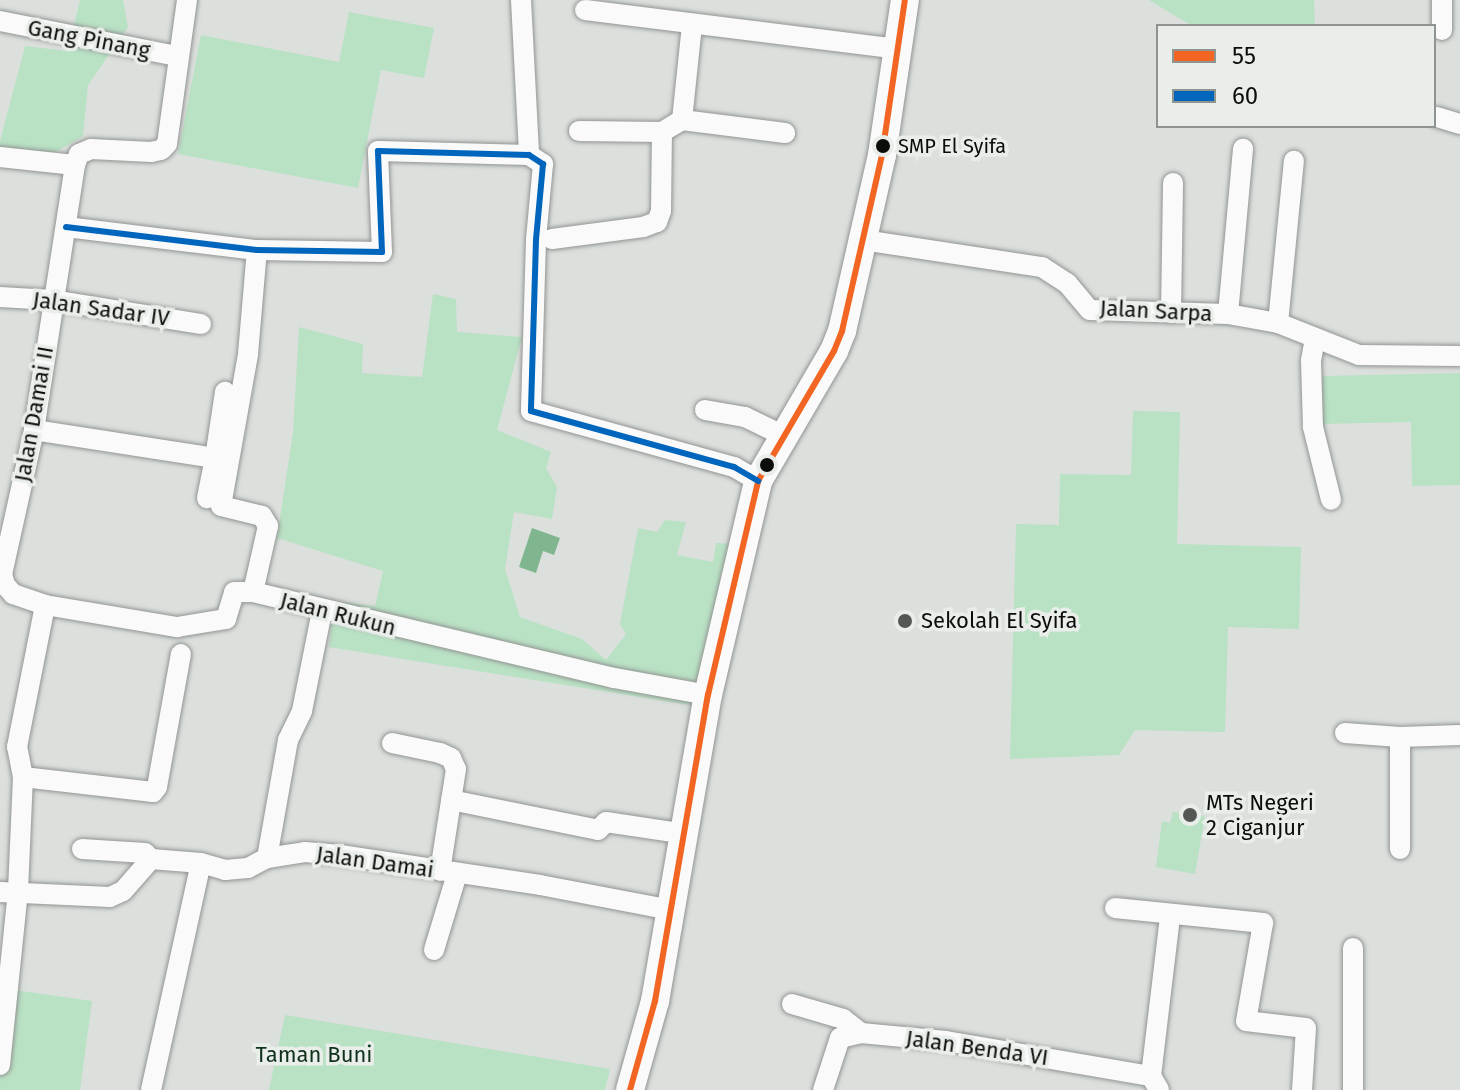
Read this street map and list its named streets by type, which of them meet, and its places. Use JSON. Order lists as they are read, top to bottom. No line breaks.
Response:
{"streets":{"street":["Gang Pinang","Jalan Sadar IV","Jalan Sarpa","Jalan Damai II","Jalan Rukun","Jalan Damai","Jalan Benda VI"]},"crossings":[["Jalan Sadar IV","Jalan Damai II"],["Jalan Damai II","Jalan Rukun"]],"parks":["Taman Buni"],"places":["SMP El Syifa","Sekolah El Syifa","MTs Negeri 2 Ciganjur"],"lines":["transit line 55","transit line 60"],"legend":["55","60"]}
